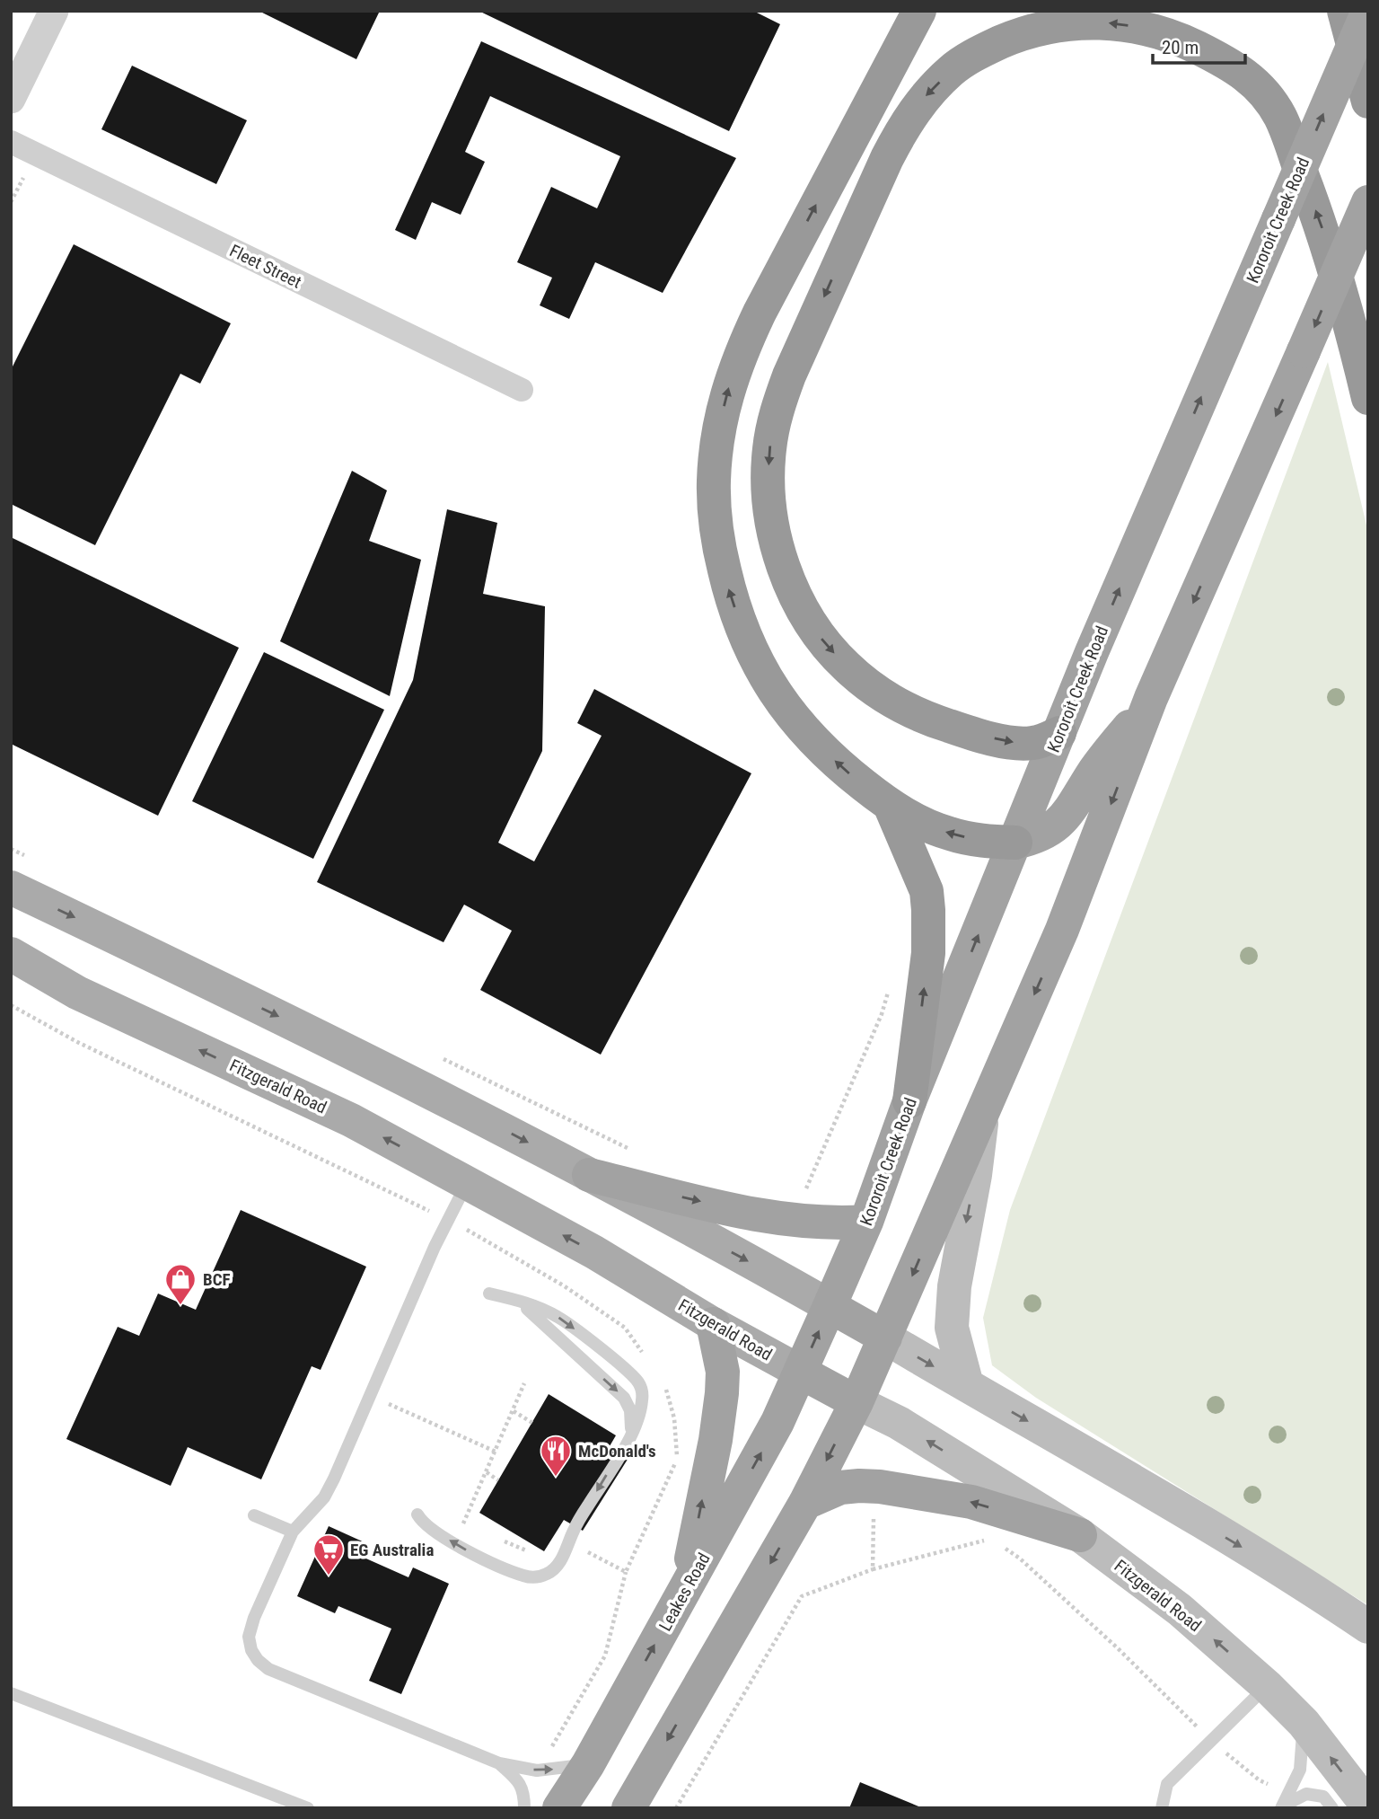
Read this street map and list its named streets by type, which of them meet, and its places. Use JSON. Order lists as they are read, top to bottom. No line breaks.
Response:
{"streets":{"highway":["Kororoit Creek Road","Fitzgerald Road","Leakes Road"],"street":["Fleet Street"]},"crossings":[["Kororoit Creek Road","Fitzgerald Road"],["Kororoit Creek Road","Leakes Road"],["Fitzgerald Road","Leakes Road"]],"places":{"shop":["BCF"],"restaurant":["McDonald's"],"supermarket":["EG Australia"]},"scale_bar":"20 m"}
